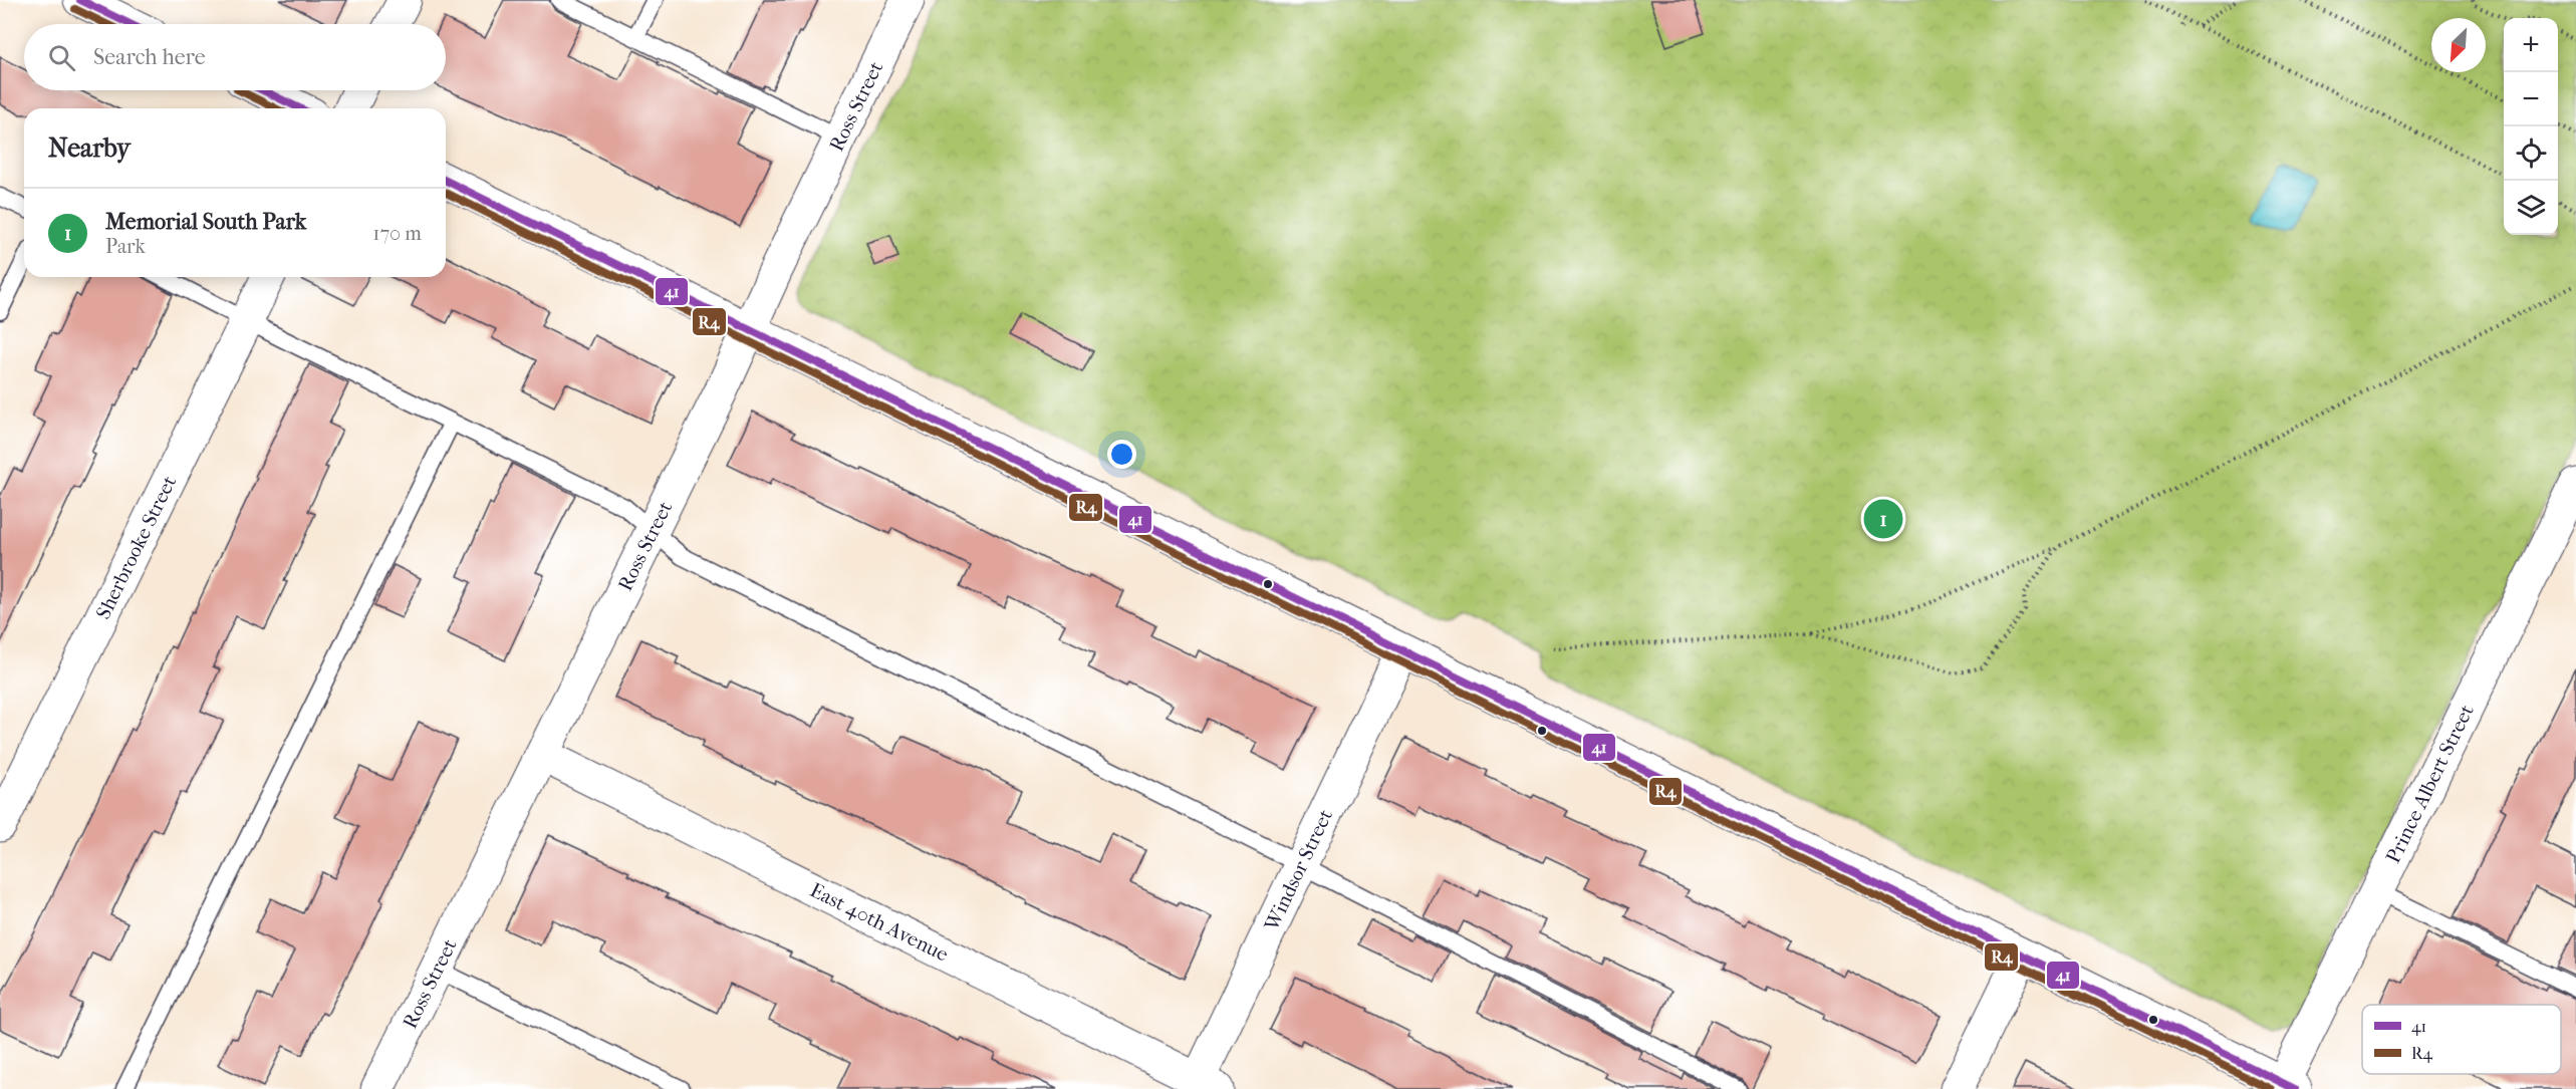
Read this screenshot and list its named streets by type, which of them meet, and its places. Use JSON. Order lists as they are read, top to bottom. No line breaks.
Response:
{"streets":{"street":["Ross Street","Sherbrooke Street","Prince Albert Street","Windsor Street","East 40th Avenue"]},"crossings":[["Ross Street","East 40th Avenue"],["Windsor Street","East 40th Avenue"]],"lines":["transit line 41","transit line R4"],"legend":["41","R4"],"north":"bottom left","page":{"map_buttons":["+","−"],"search":"Search here","heading":"Nearby","list":[{"mark":"1","name":"Memorial South Park","note":"Park","value":"170 m"}],"pins":"1"}}
